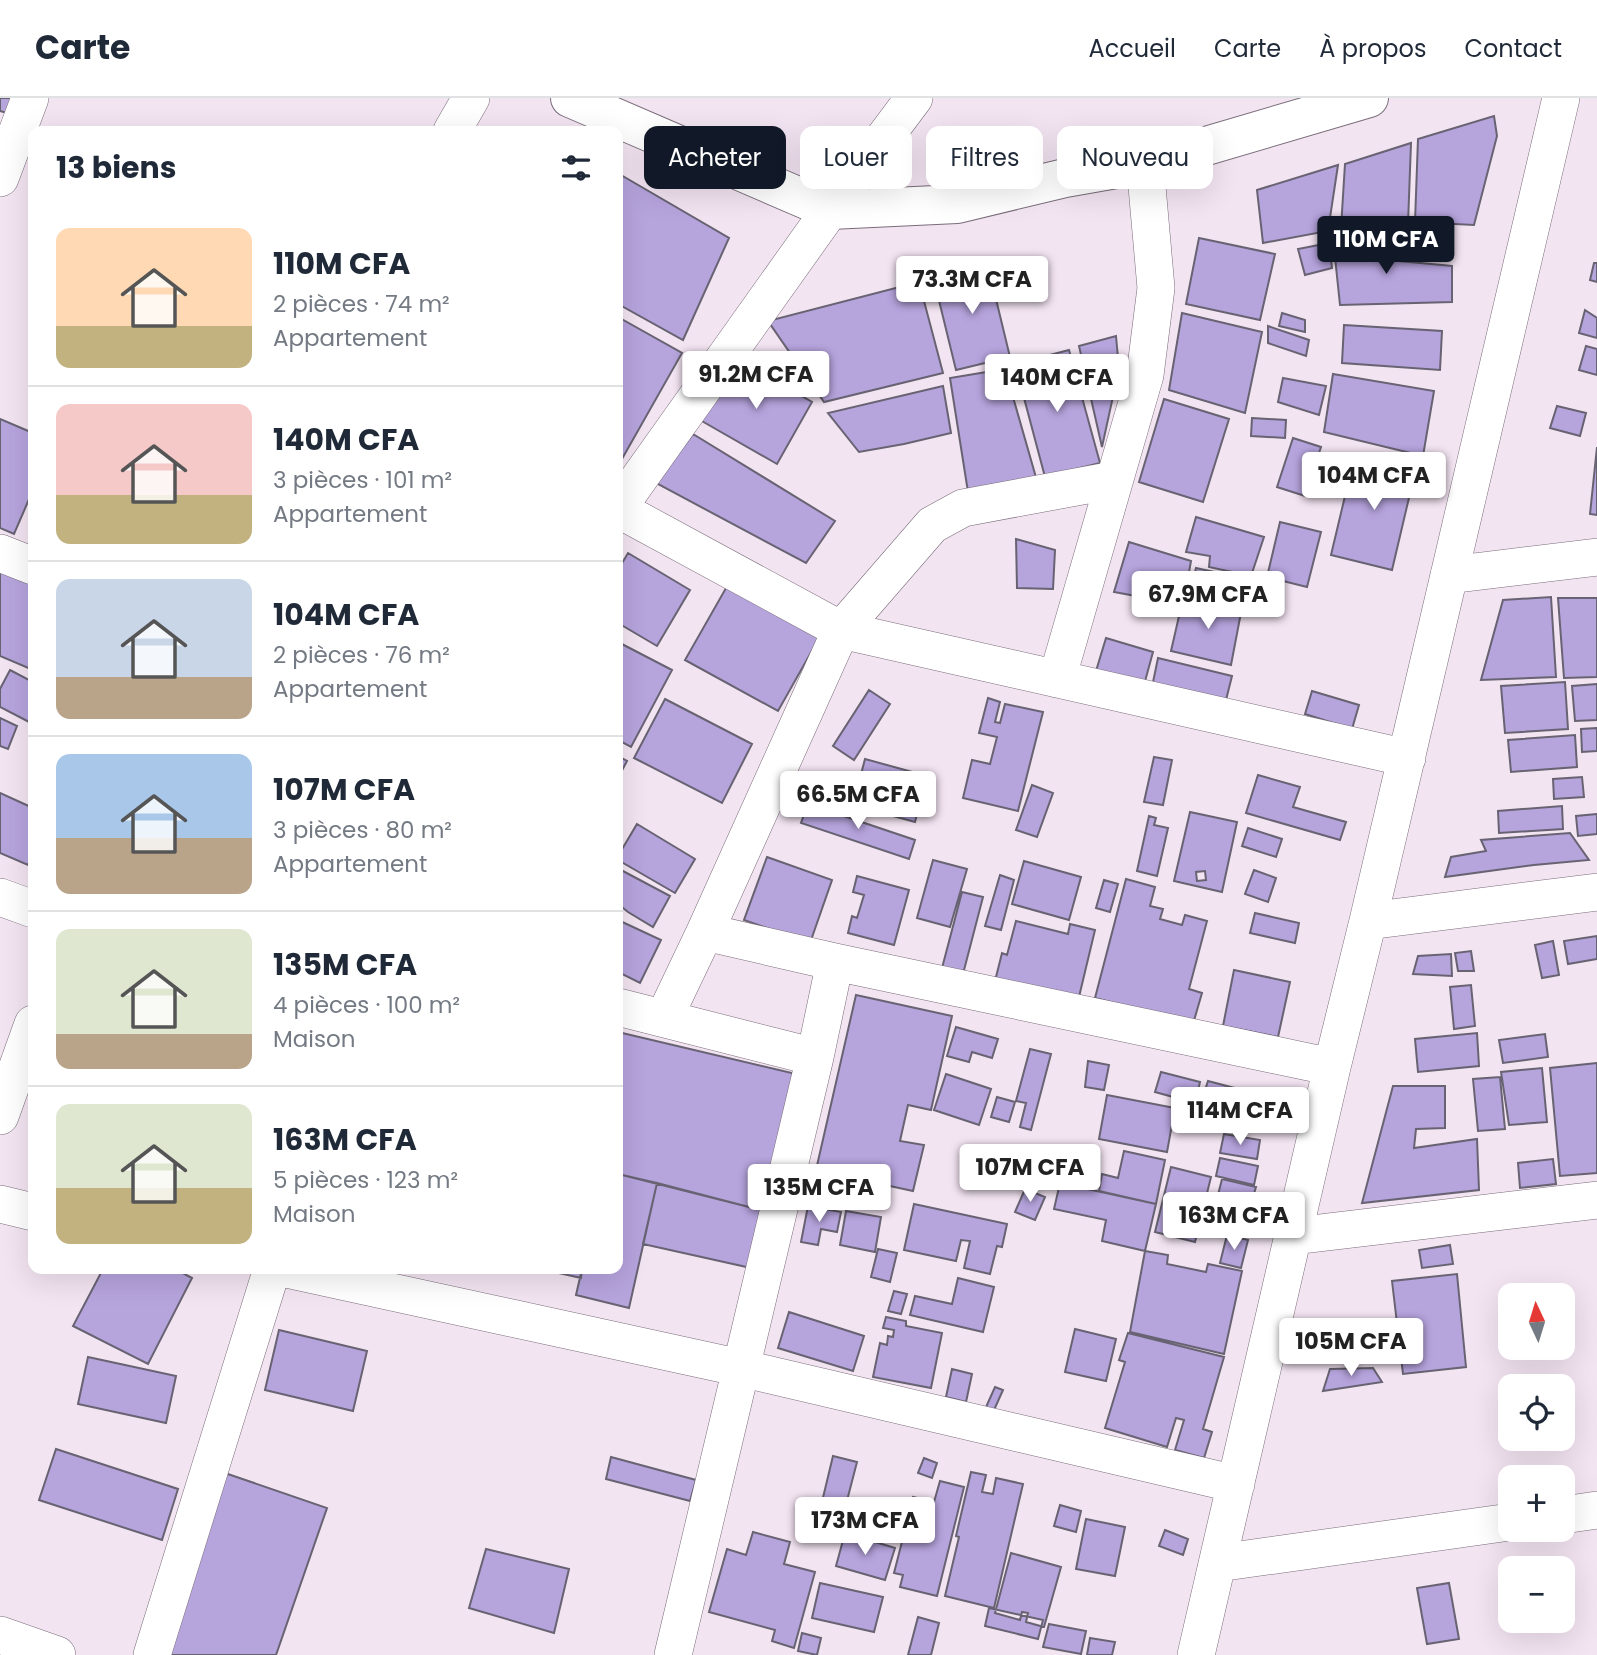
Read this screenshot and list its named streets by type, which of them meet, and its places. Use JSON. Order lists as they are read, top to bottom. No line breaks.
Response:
{"north":"top","page":{"header":"Carte","nav":["Accueil","Carte","À propos","Contact"],"chip":["Acheter","Louer","Filtres","Nouveau"],"heading":"13 biens","list":[{"name":"110M CFA","note":"2 pièces · 74 m² · Appartement"},{"name":"140M CFA","note":"3 pièces · 101 m² · Appartement"},{"name":"104M CFA","note":"2 pièces · 76 m² · Appartement"},{"name":"107M CFA","note":"3 pièces · 80 m² · Appartement"},{"name":"135M CFA","note":"4 pièces · 100 m² · Maison"},{"name":"163M CFA","note":"5 pièces · 123 m² · Maison"}],"price":["110M CFA","73.3M CFA","91.2M CFA","140M CFA","104M CFA","67.9M CFA","66.5M CFA","114M CFA","107M CFA","135M CFA","163M CFA","105M CFA","173M CFA"],"map_buttons":["+","−"]}}
